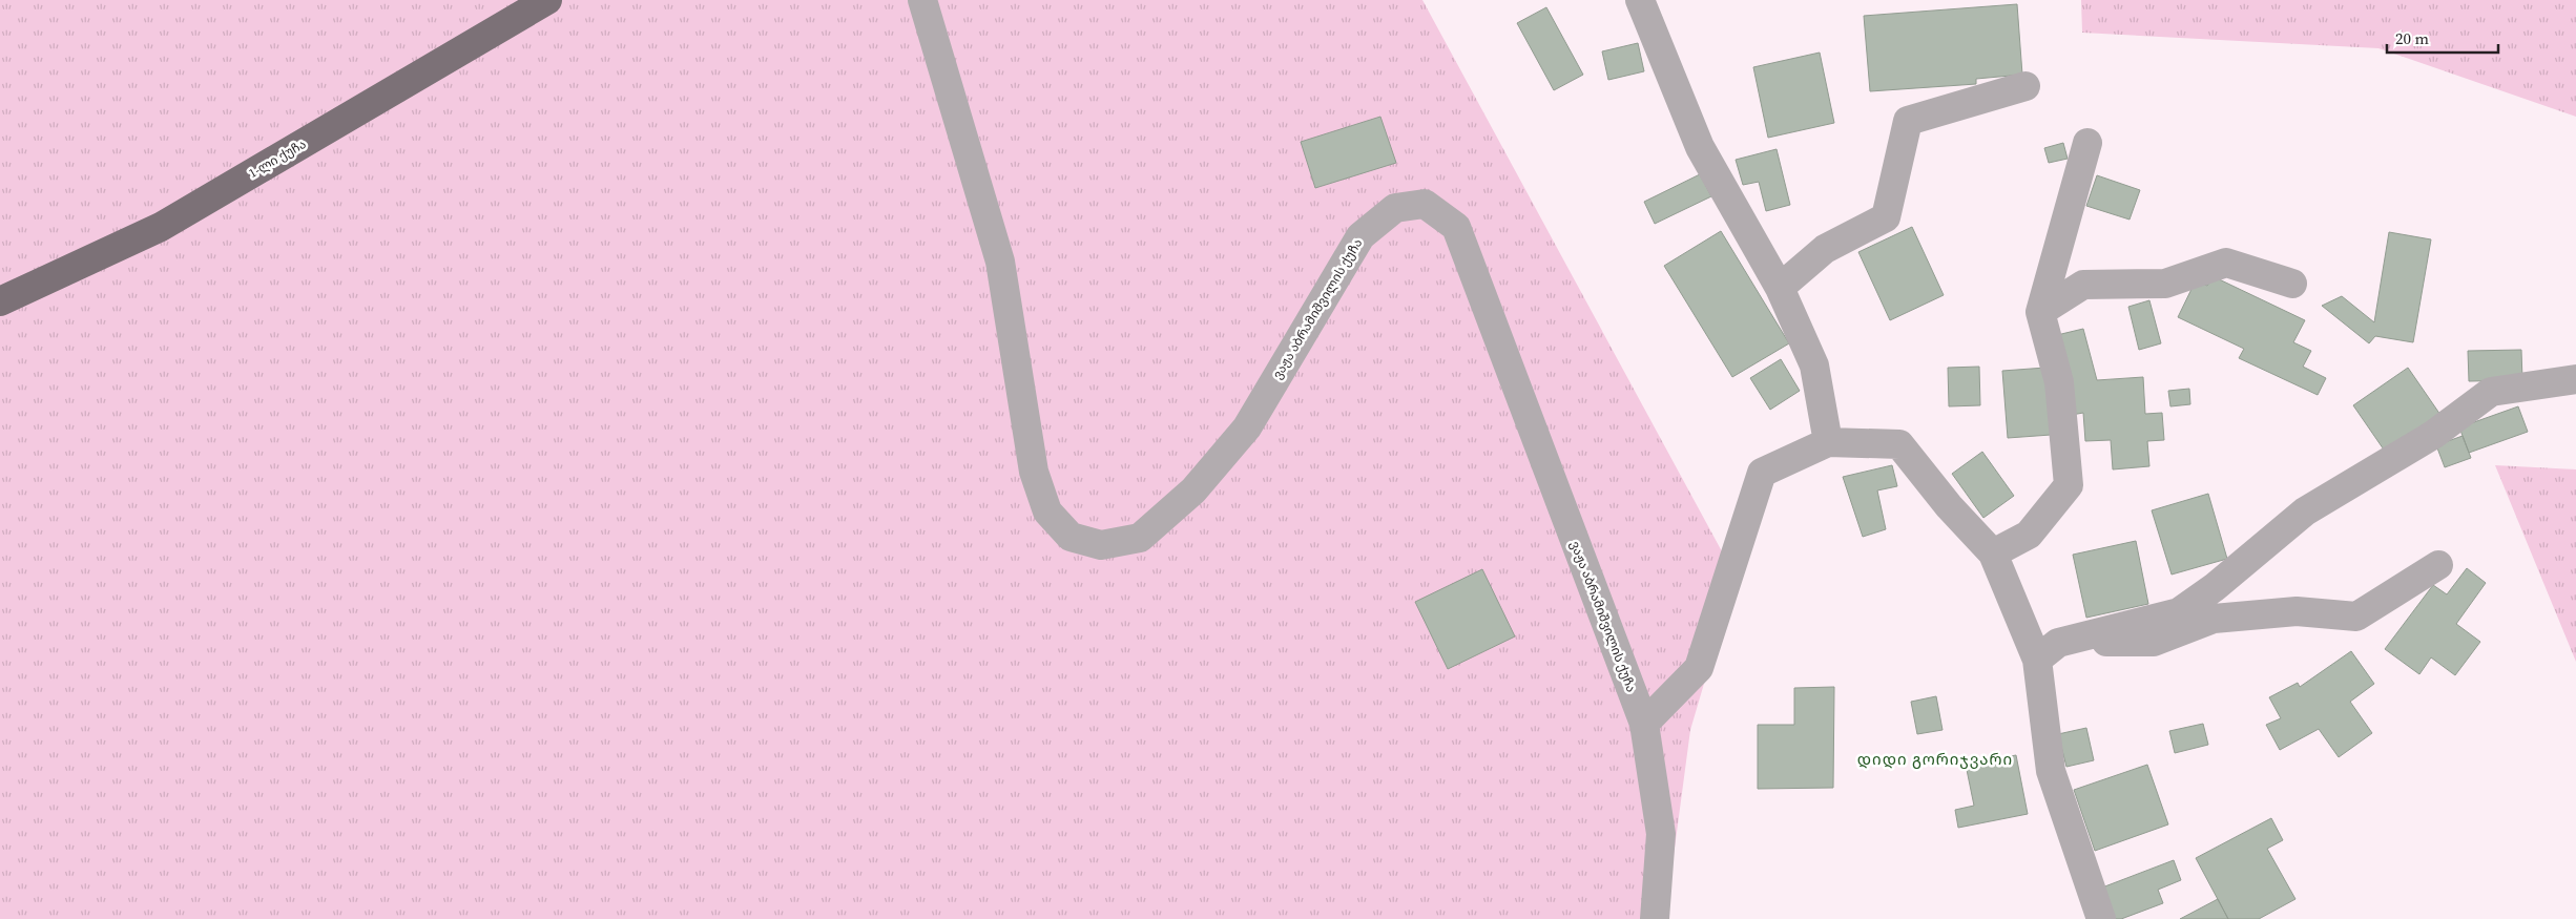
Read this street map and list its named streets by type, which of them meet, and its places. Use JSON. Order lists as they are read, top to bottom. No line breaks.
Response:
{"streets":{"main road":["1-ლი ქუჩა"],"street":["ვაჟა აბრამიშვილის ქუჩა"]},"districts":["დიდი გორიჯვარი"],"scale_bar":"20 m"}
